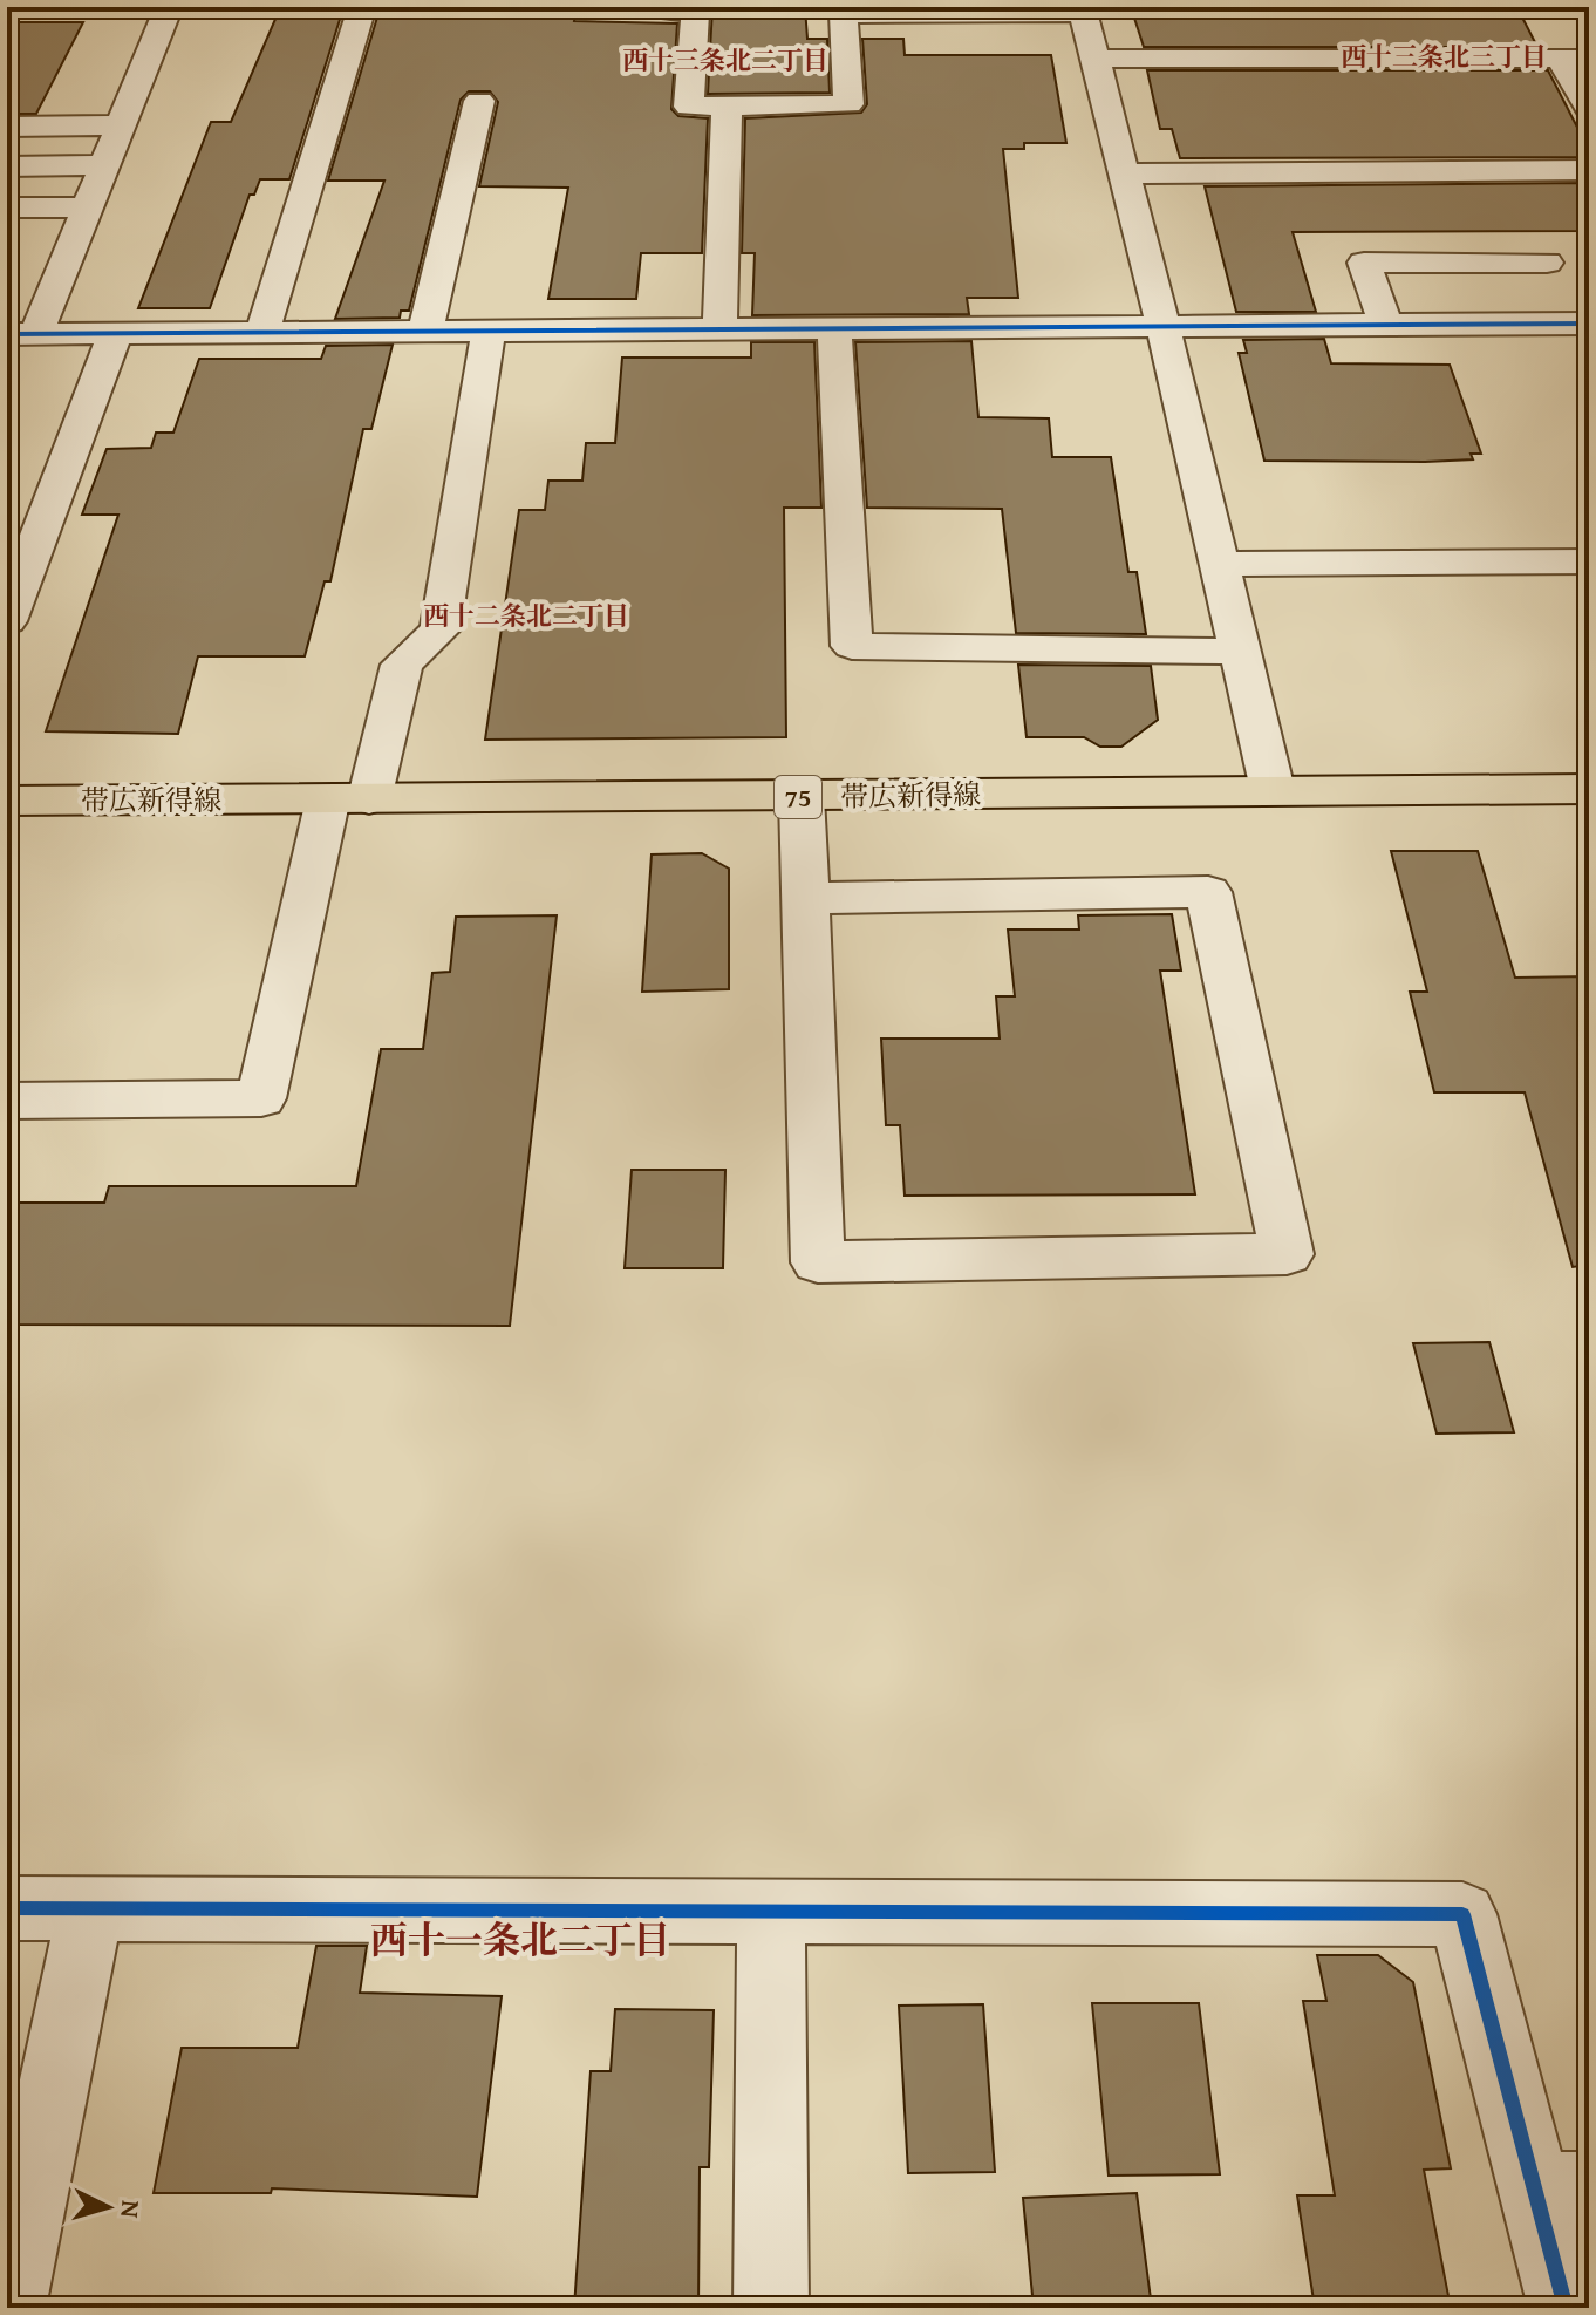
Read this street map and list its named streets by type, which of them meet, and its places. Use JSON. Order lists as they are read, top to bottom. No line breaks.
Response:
{"streets":{"main road":["帯広新得線","75"]},"districts":["西十三条北三丁目","西十三条北二丁目","西十二条北二丁目","西十一条北二丁目"],"north":"right"}
